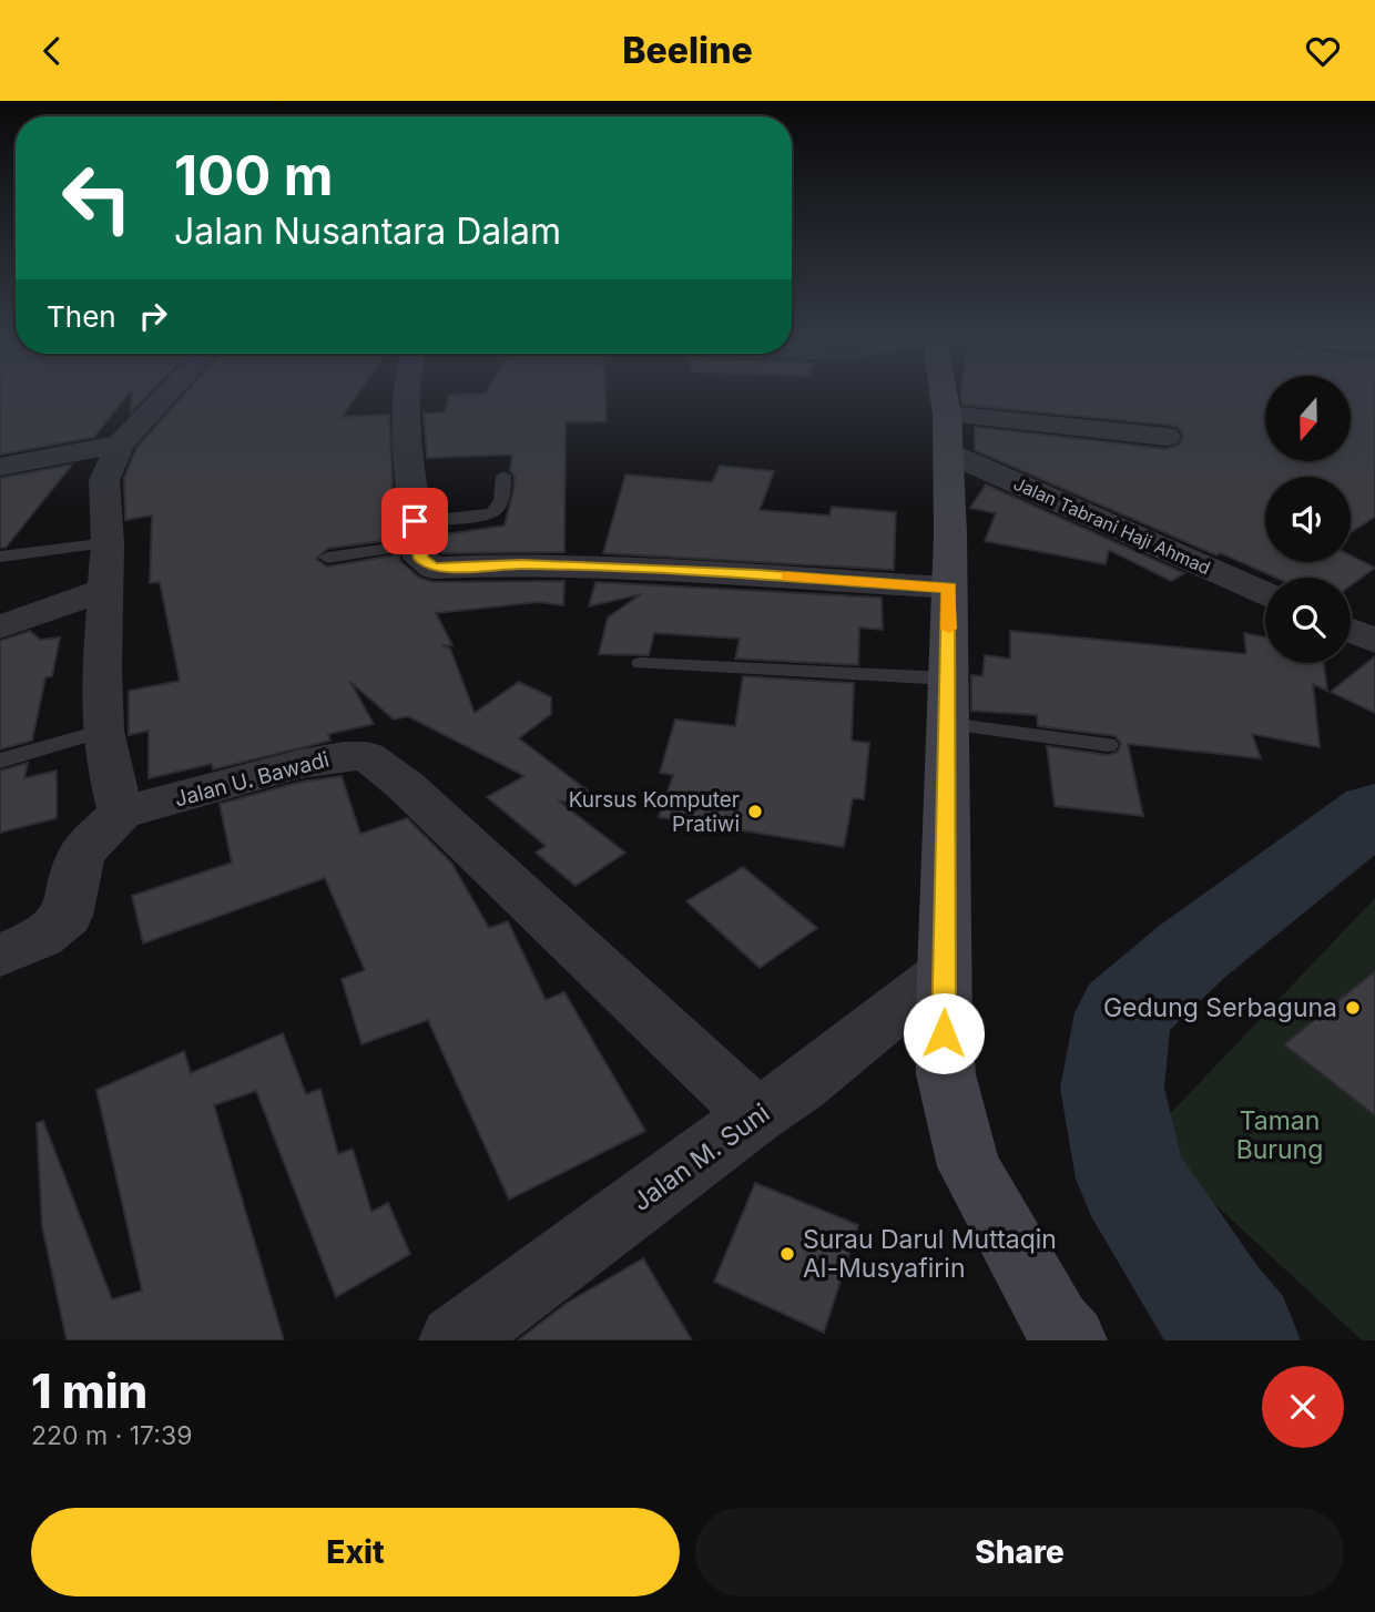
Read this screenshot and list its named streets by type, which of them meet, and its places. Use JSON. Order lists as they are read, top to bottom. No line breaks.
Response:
{"streets":{"street":["Jalan Tabrani Haji Ahmad","Jalan U. Bawadi","Jalan M. Suni"]},"crossings":[["Jalan U. Bawadi","Jalan M. Suni"]],"parks":["Taman Burung"],"places":["Kursus Komputer Pratiwi","Gedung Serbaguna","Surau Darul Muttaqin Al-Musyafirin"],"north":"bottom","page":{"header":"Beeline","turn":["100 m","Jalan Nusantara Dalam"],"then":"Then","heading":["1 min","220 m · 17:39"],"buttons":["Exit","Share"]}}
